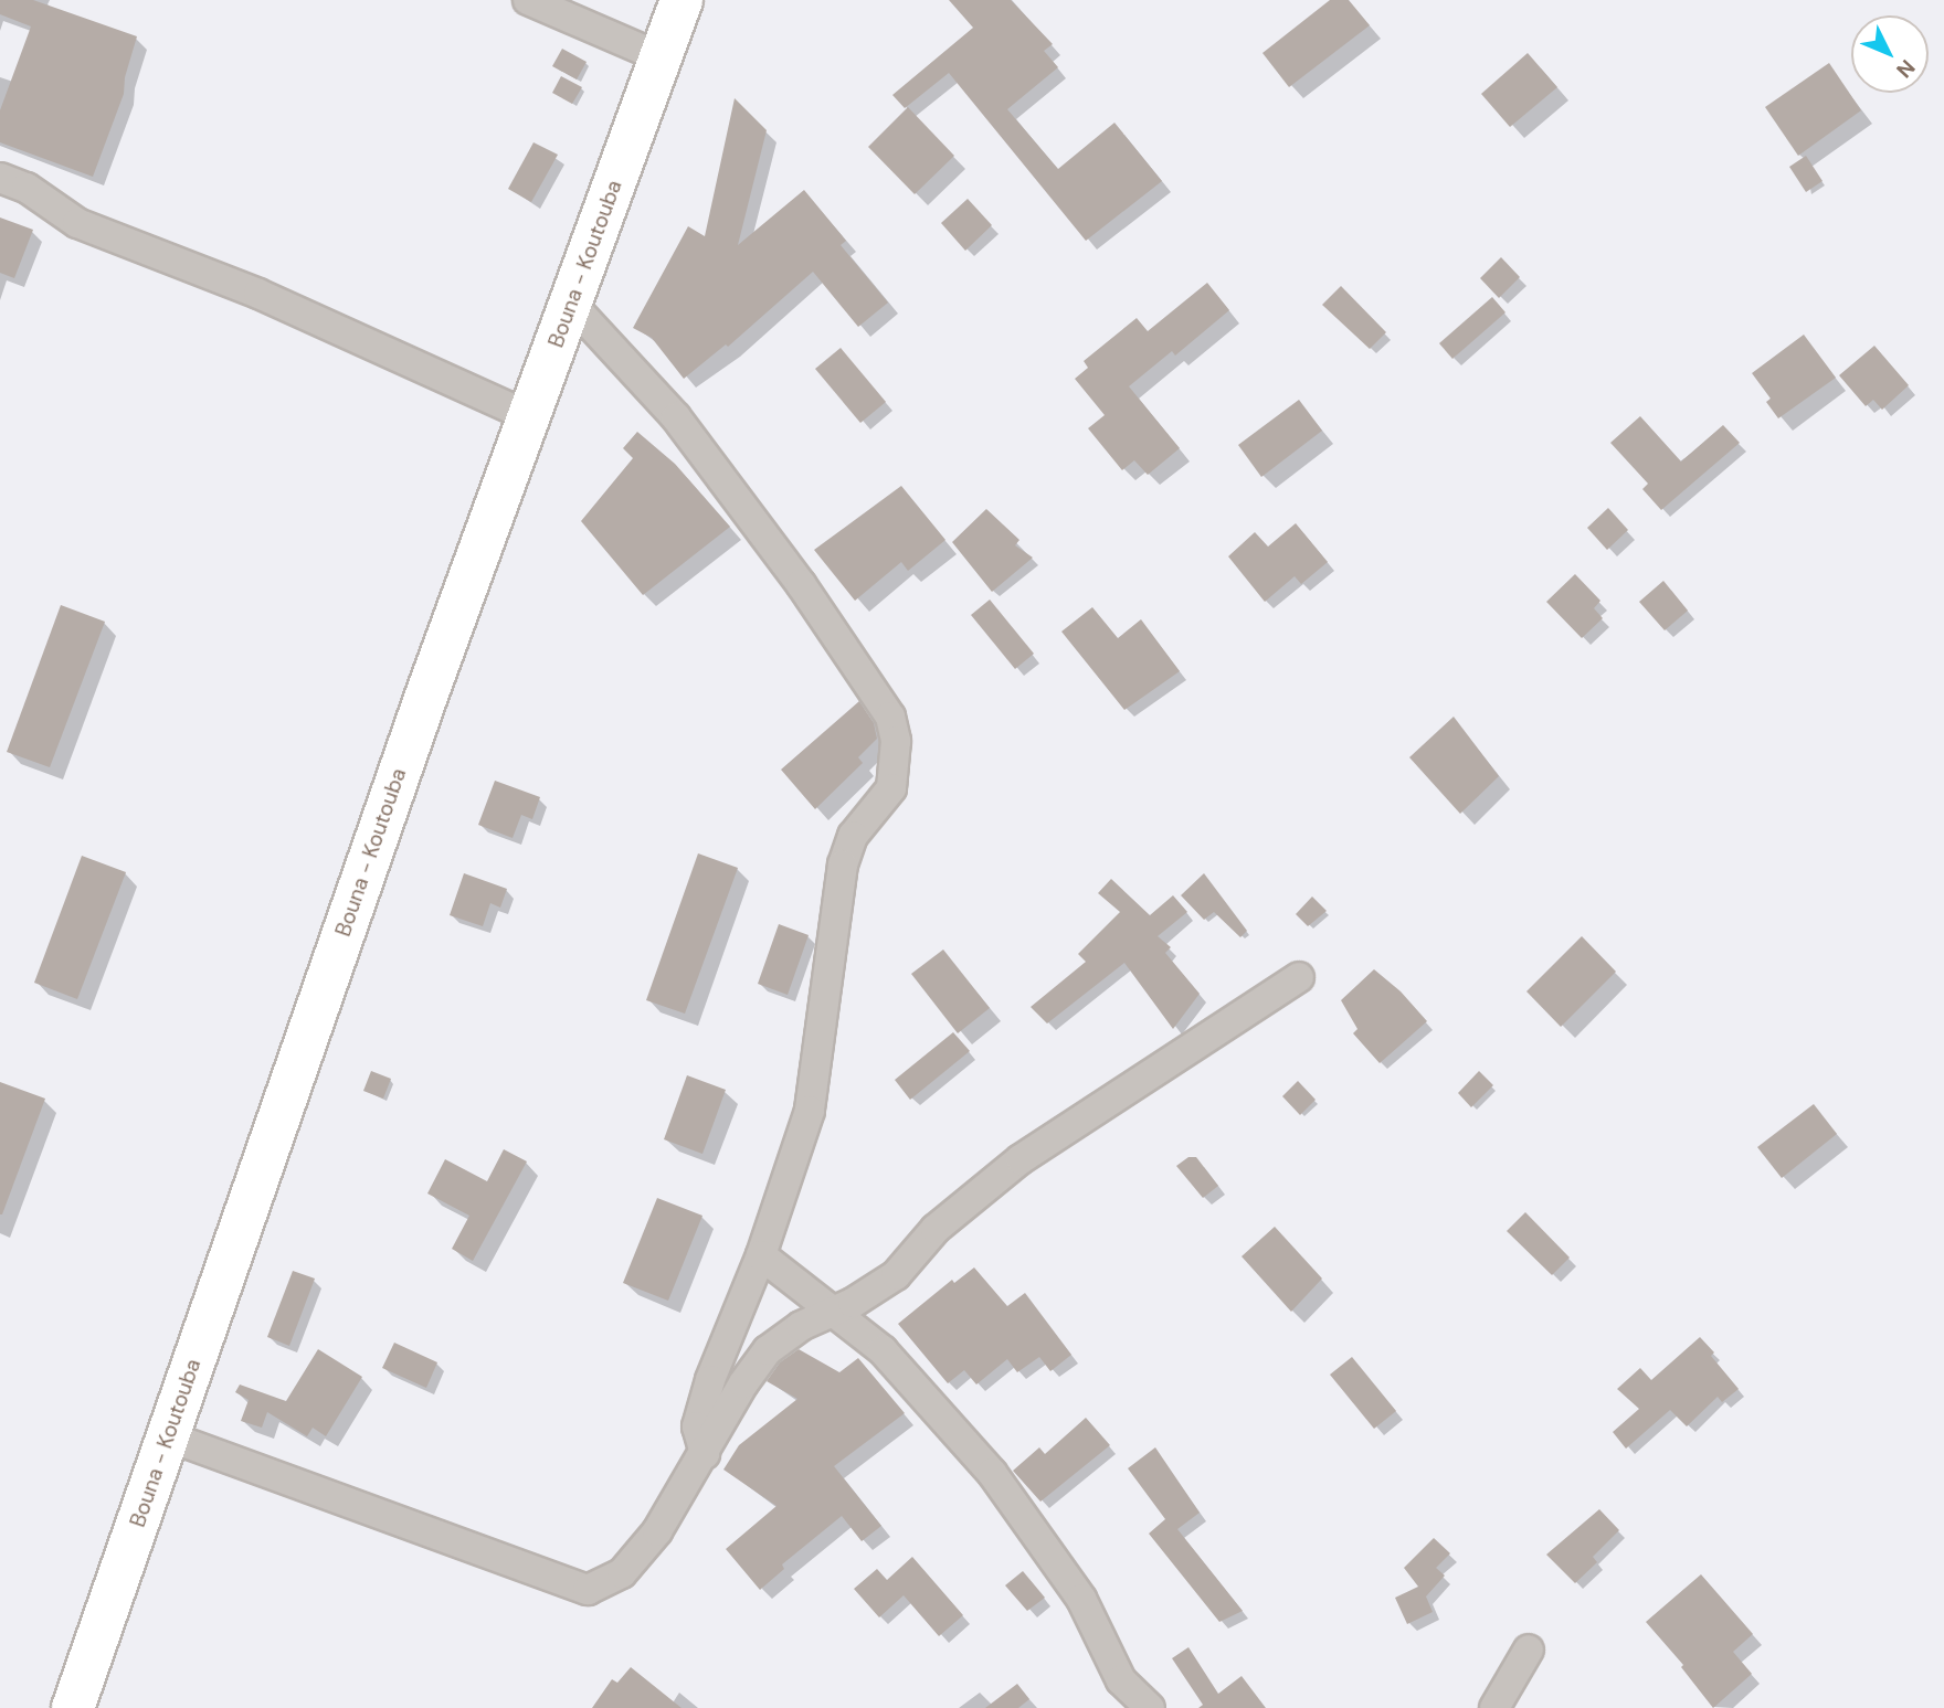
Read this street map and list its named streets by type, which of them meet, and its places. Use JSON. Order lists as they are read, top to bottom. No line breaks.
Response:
{"streets":{"main road":["Bouna - Koutouba"]},"north":"bottom right"}
